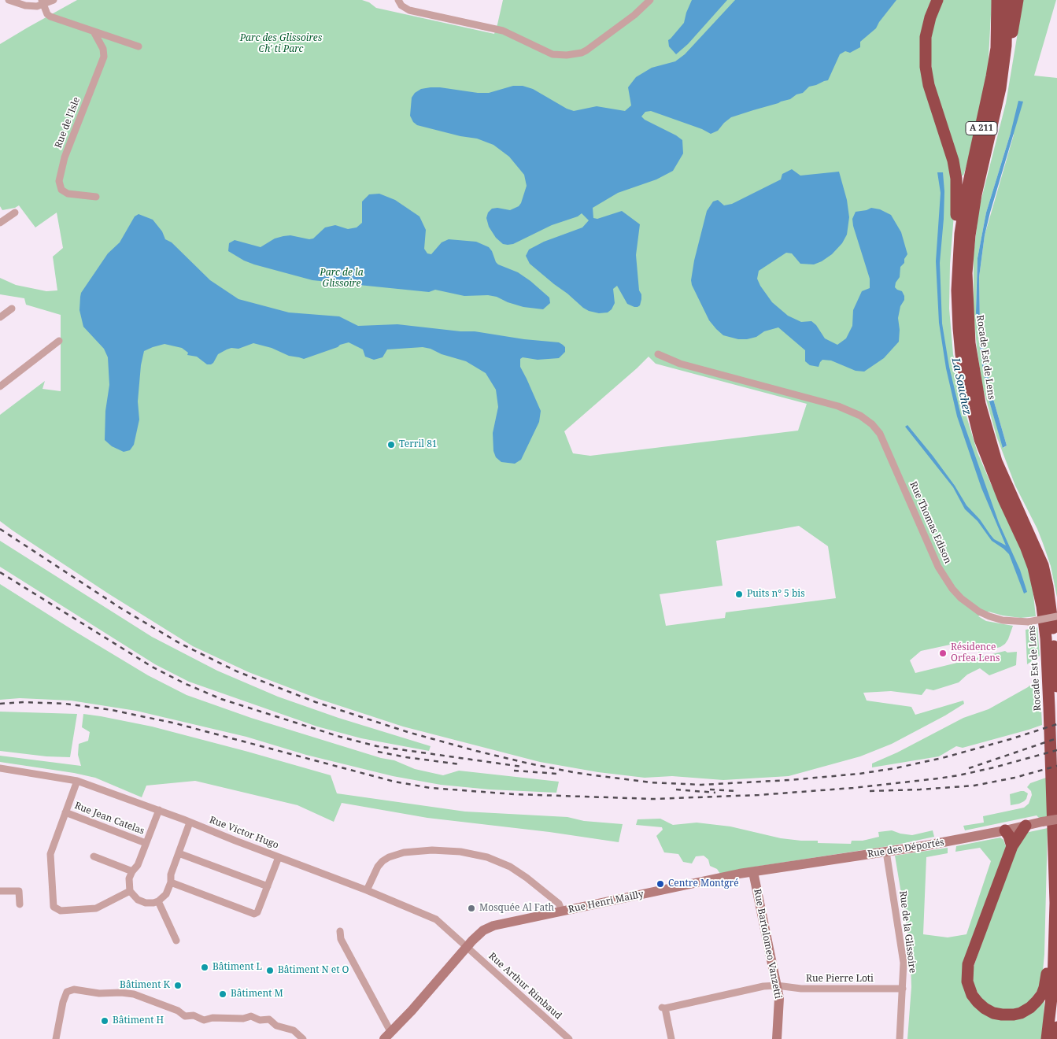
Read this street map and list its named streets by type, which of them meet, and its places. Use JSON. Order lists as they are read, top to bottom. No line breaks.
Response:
{"streets":{"highway":["A 211","Rocade Est de Lens"],"street":["Rue de l'Isle","Rue Thomas Edison","Rue Jean Catelas","Rue Victor Hugo","Rue des Déportés","Rue Henri Mailly","Rue de la Glissoire","Rue Bartolomeo Vanzetti","Rue Pierre Loti","Rue Arthur Rimbaud"]},"crossings":[["A 211","Rocade Est de Lens"],["Rue Victor Hugo","Rue Henri Mailly"],["Rue Victor Hugo","Rue Arthur Rimbaud"],["Rue des Déportés","Rue Henri Mailly"],["Rue des Déportés","Rue de la Glissoire"],["Rue des Déportés","Rue Bartolomeo Vanzetti"],["Rue Henri Mailly","Rue Bartolomeo Vanzetti"],["Rue Henri Mailly","Rue Arthur Rimbaud"],["Rue de la Glissoire","Rue Pierre Loti"],["Rue Bartolomeo Vanzetti","Rue Pierre Loti"]],"water":["La Souchez"],"parks":["Parc des Glissoires Ch' ti Parc","Parc de la Glissoire"],"places":["Terril 81","Puits n° 5 bis","Résidence Orfea Lens","Centre Montgré","Mosquée Al Fath","Bâtiment L","Bâtiment N et O","Bâtiment K","Bâtiment M","Bâtiment H"]}
